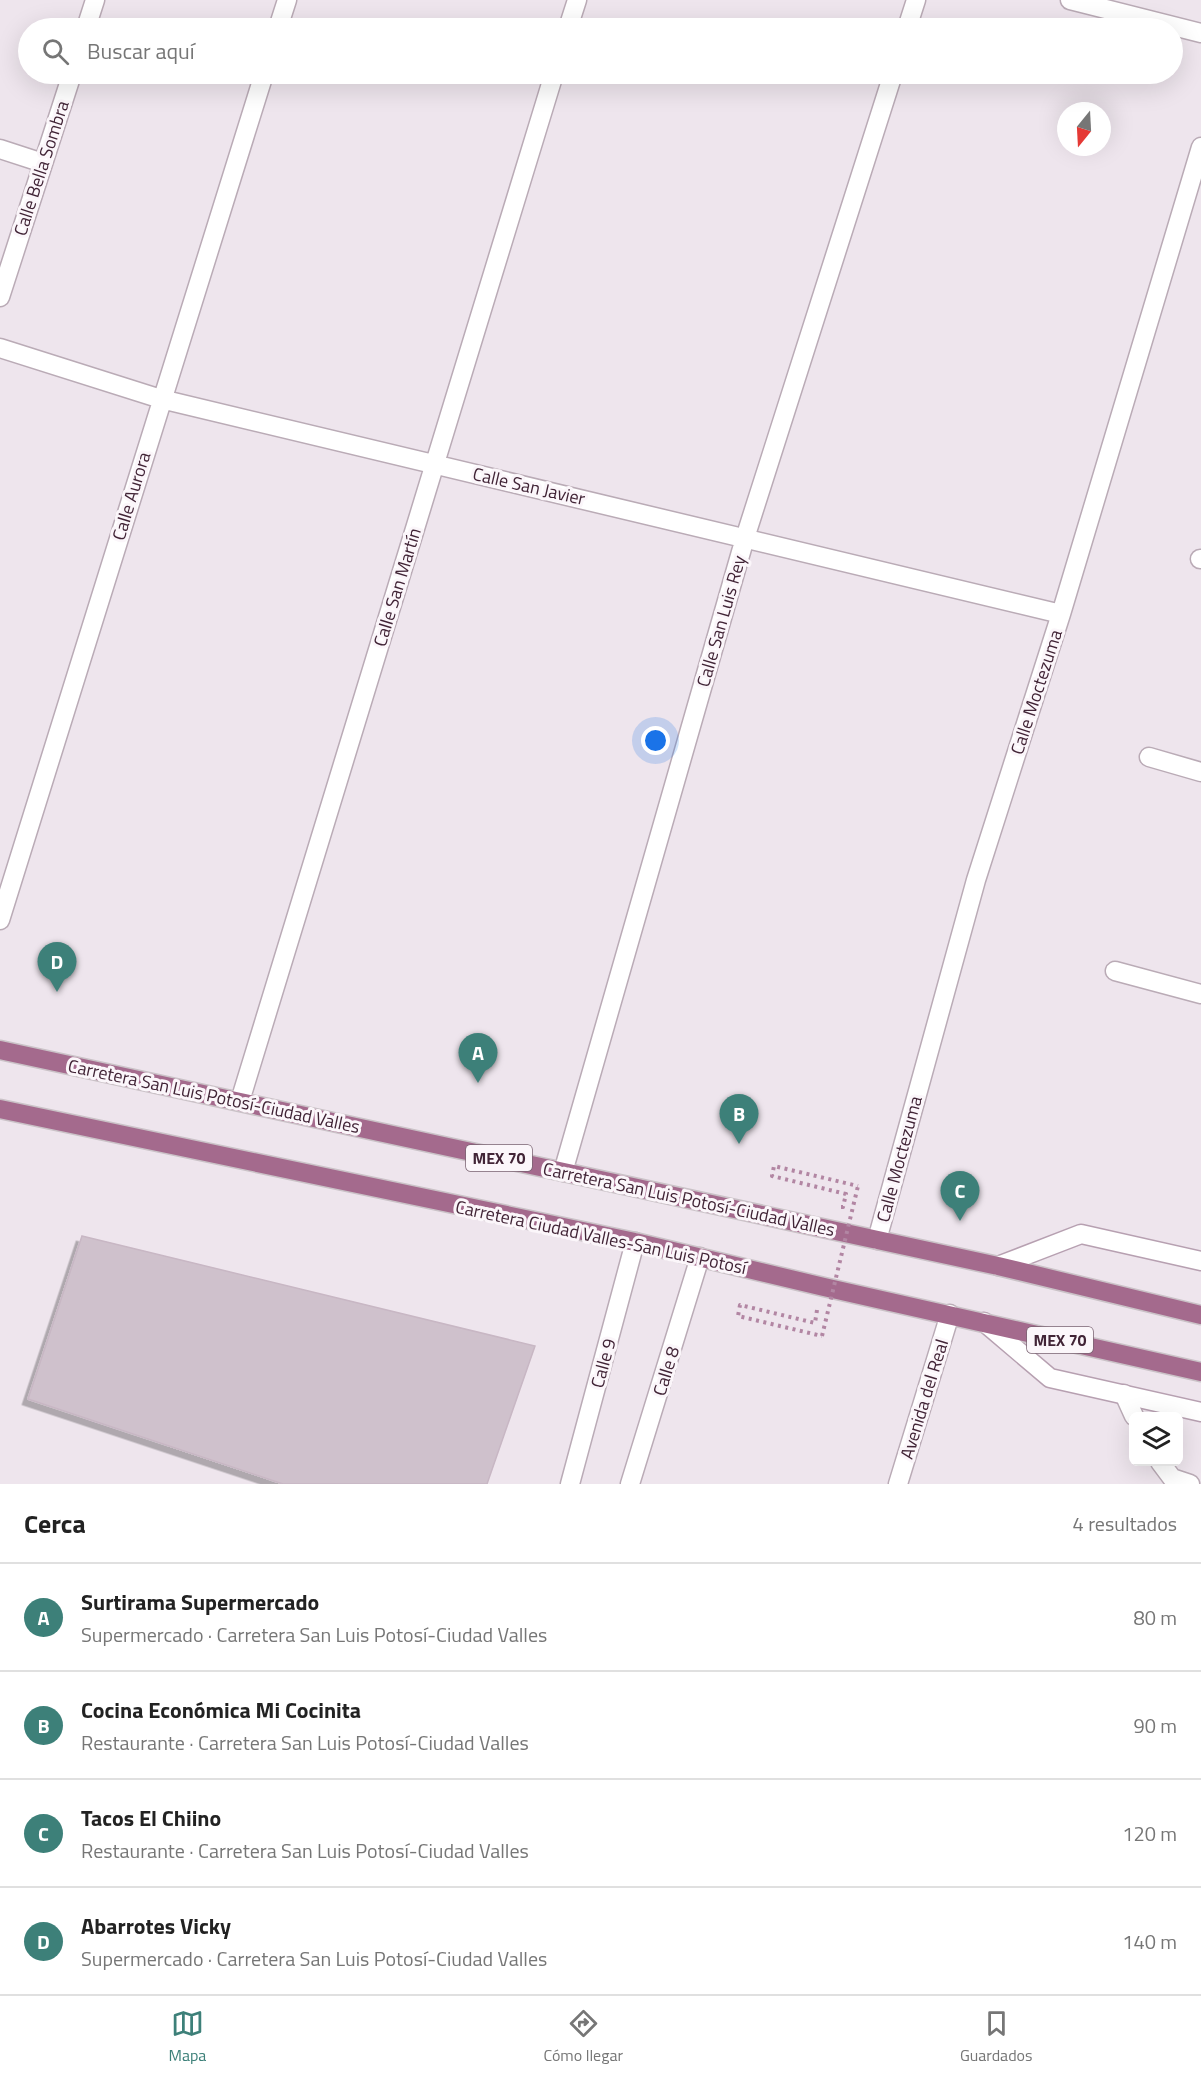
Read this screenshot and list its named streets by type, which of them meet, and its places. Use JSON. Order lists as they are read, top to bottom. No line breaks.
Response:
{"streets":{"main road":["Carretera San Luis Potosí-Ciudad Valles","MEX 70","Carretera Ciudad Valles-San Luis Potosí"],"street":["Calle Bella Sombra","Calle San Javier","Calle Aurora","Calle San Martín","Calle San Luis Rey","Calle Moctezuma","Calle 9","Calle 8","Avenida del Real"]},"crossings":[["Calle San Javier","Calle Aurora"],["Calle San Javier","Calle San Martín"],["Calle San Javier","Calle San Luis Rey"],["Calle San Javier","Calle Moctezuma"],["Calle San Martín","Carretera San Luis Potosí-Ciudad Valles"],["Calle San Luis Rey","Carretera San Luis Potosí-Ciudad Valles"],["Calle Moctezuma","Carretera San Luis Potosí-Ciudad Valles"],["Carretera Ciudad Valles-San Luis Potosí","Calle 9"],["Carretera Ciudad Valles-San Luis Potosí","Calle 8"],["Carretera Ciudad Valles-San Luis Potosí","Avenida del Real"]],"north":"bottom","page":{"search":"Buscar aquí","pins":["D","A","B","C"],"heading":["Cerca","4 resultados"],"list":[{"mark":"A","name":"Surtirama Supermercado","note":"Supermercado · Carretera San Luis Potosí-Ciudad Valles","value":"80 m"},{"mark":"B","name":"Cocina Económica Mi Cocinita","note":"Restaurante · Carretera San Luis Potosí-Ciudad Valles","value":"90 m"},{"mark":"C","name":"Tacos El Chiino","note":"Restaurante · Carretera San Luis Potosí-Ciudad Valles","value":"120 m"},{"mark":"D","name":"Abarrotes Vicky","note":"Supermercado · Carretera San Luis Potosí-Ciudad Valles","value":"140 m"}],"nav":["Mapa","Cómo llegar","Guardados"]}}
